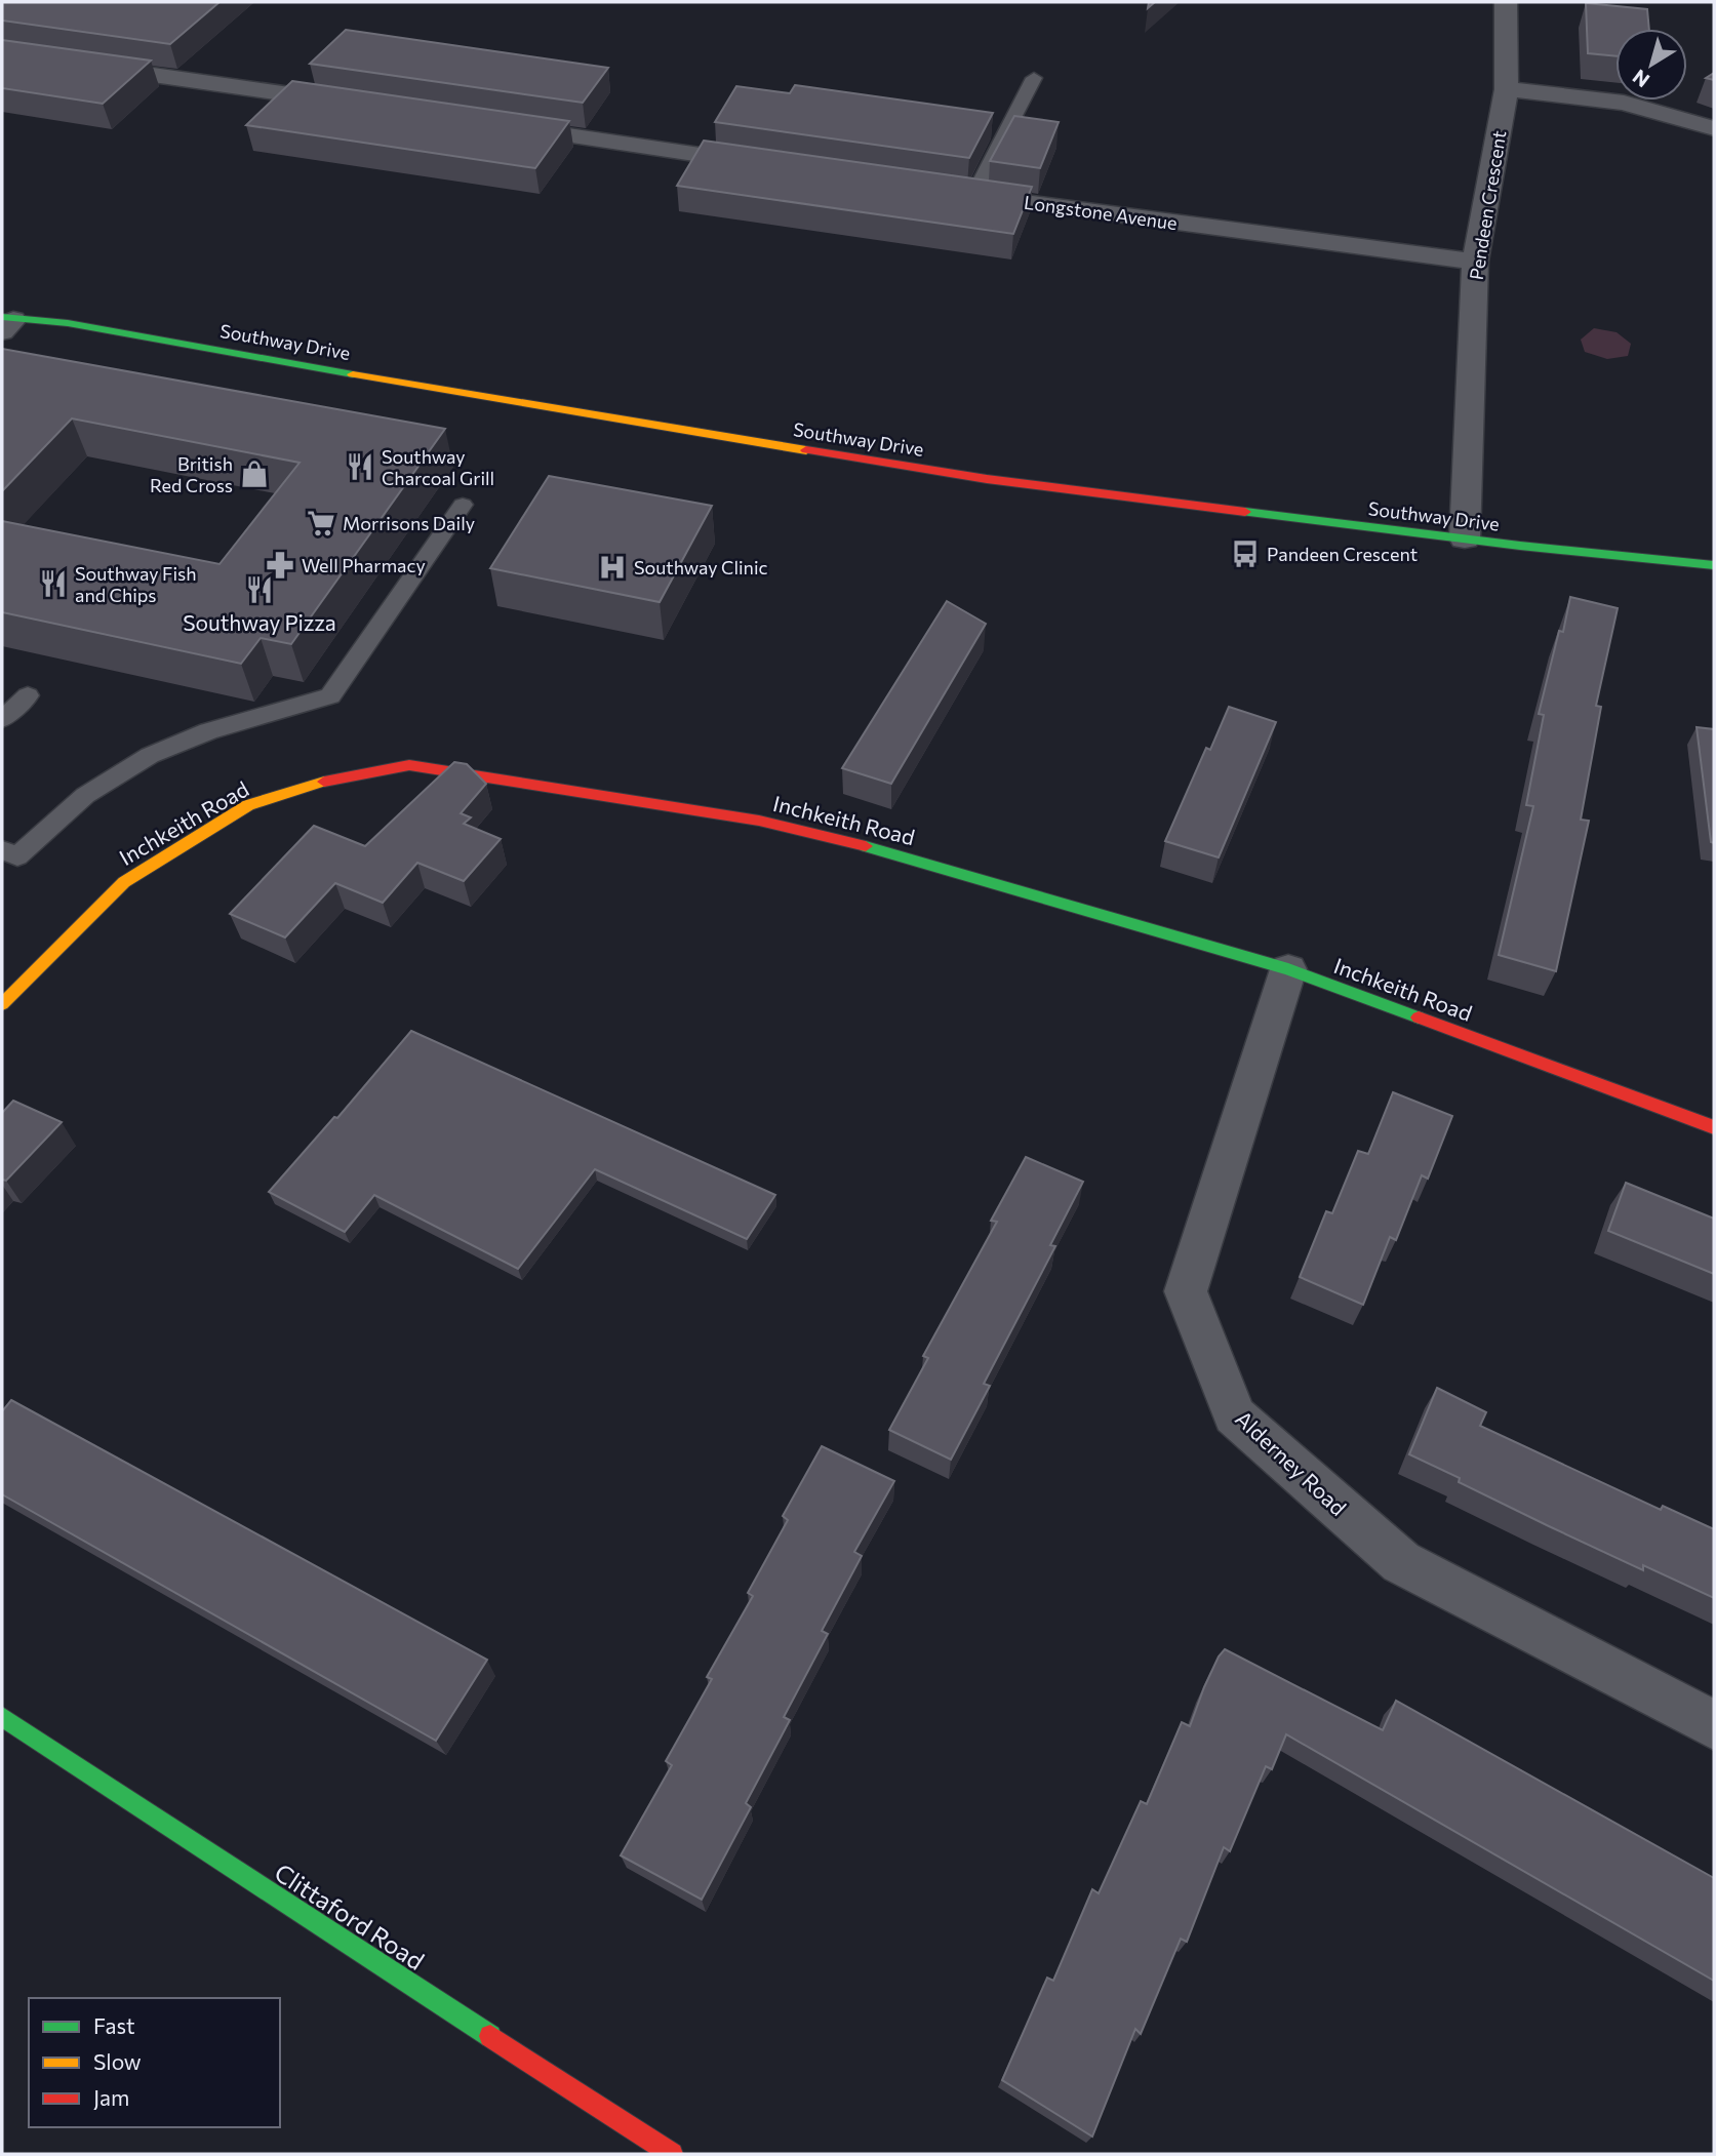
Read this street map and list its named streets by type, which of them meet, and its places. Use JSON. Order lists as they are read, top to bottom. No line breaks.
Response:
{"streets":{"street":["Pendeen Crescent","Longstone Avenue","Southway Drive","Inchkeith Road","Alderney Road","Clittaford Road"]},"crossings":[["Pendeen Crescent","Longstone Avenue"],["Pendeen Crescent","Southway Drive"],["Inchkeith Road","Alderney Road"]],"places":{"restaurant":["Southway Charcoal Grill","Southway Fish and Chips","Southway Pizza"],"shop":["British Red Cross"],"supermarket":["Morrisons Daily"],"bus stop":["Pandeen Crescent"],"pharmacy":["Well Pharmacy"],"hospital":["Southway Clinic"]},"legend":["Fast","Slow","Jam"],"north":"bottom left"}
